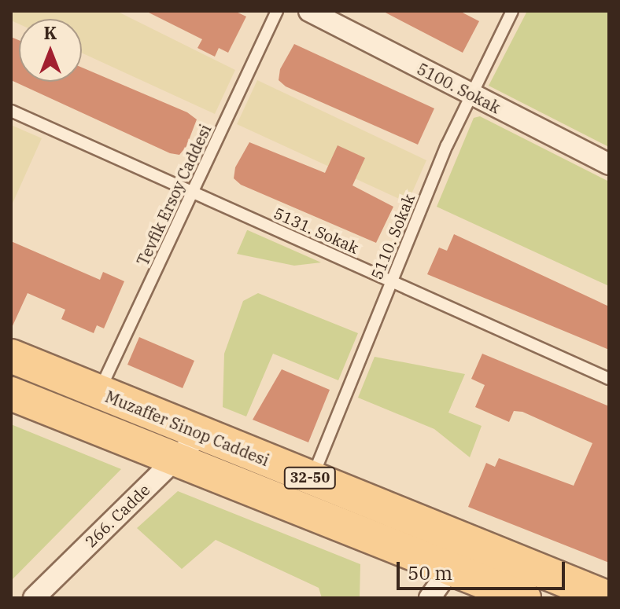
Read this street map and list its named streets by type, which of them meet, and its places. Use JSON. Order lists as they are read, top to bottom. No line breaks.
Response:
{"streets":{"main road":["Muzaffer Sinop Caddesi","32-50"],"street":["5100. Sokak","266. Cadde"],"lane":["Tevfik Ersoy Caddesi","5131. Sokak","5110. Sokak"]},"crossings":[["5100. Sokak","5110. Sokak"],["Tevfik Ersoy Caddesi","5131. Sokak"],["Tevfik Ersoy Caddesi","Muzaffer Sinop Caddesi"],["5131. Sokak","5110. Sokak"],["5110. Sokak","Muzaffer Sinop Caddesi"],["Muzaffer Sinop Caddesi","266. Cadde"],["32-50","266. Cadde"]],"scale_bar":"50 m","north":"top"}
